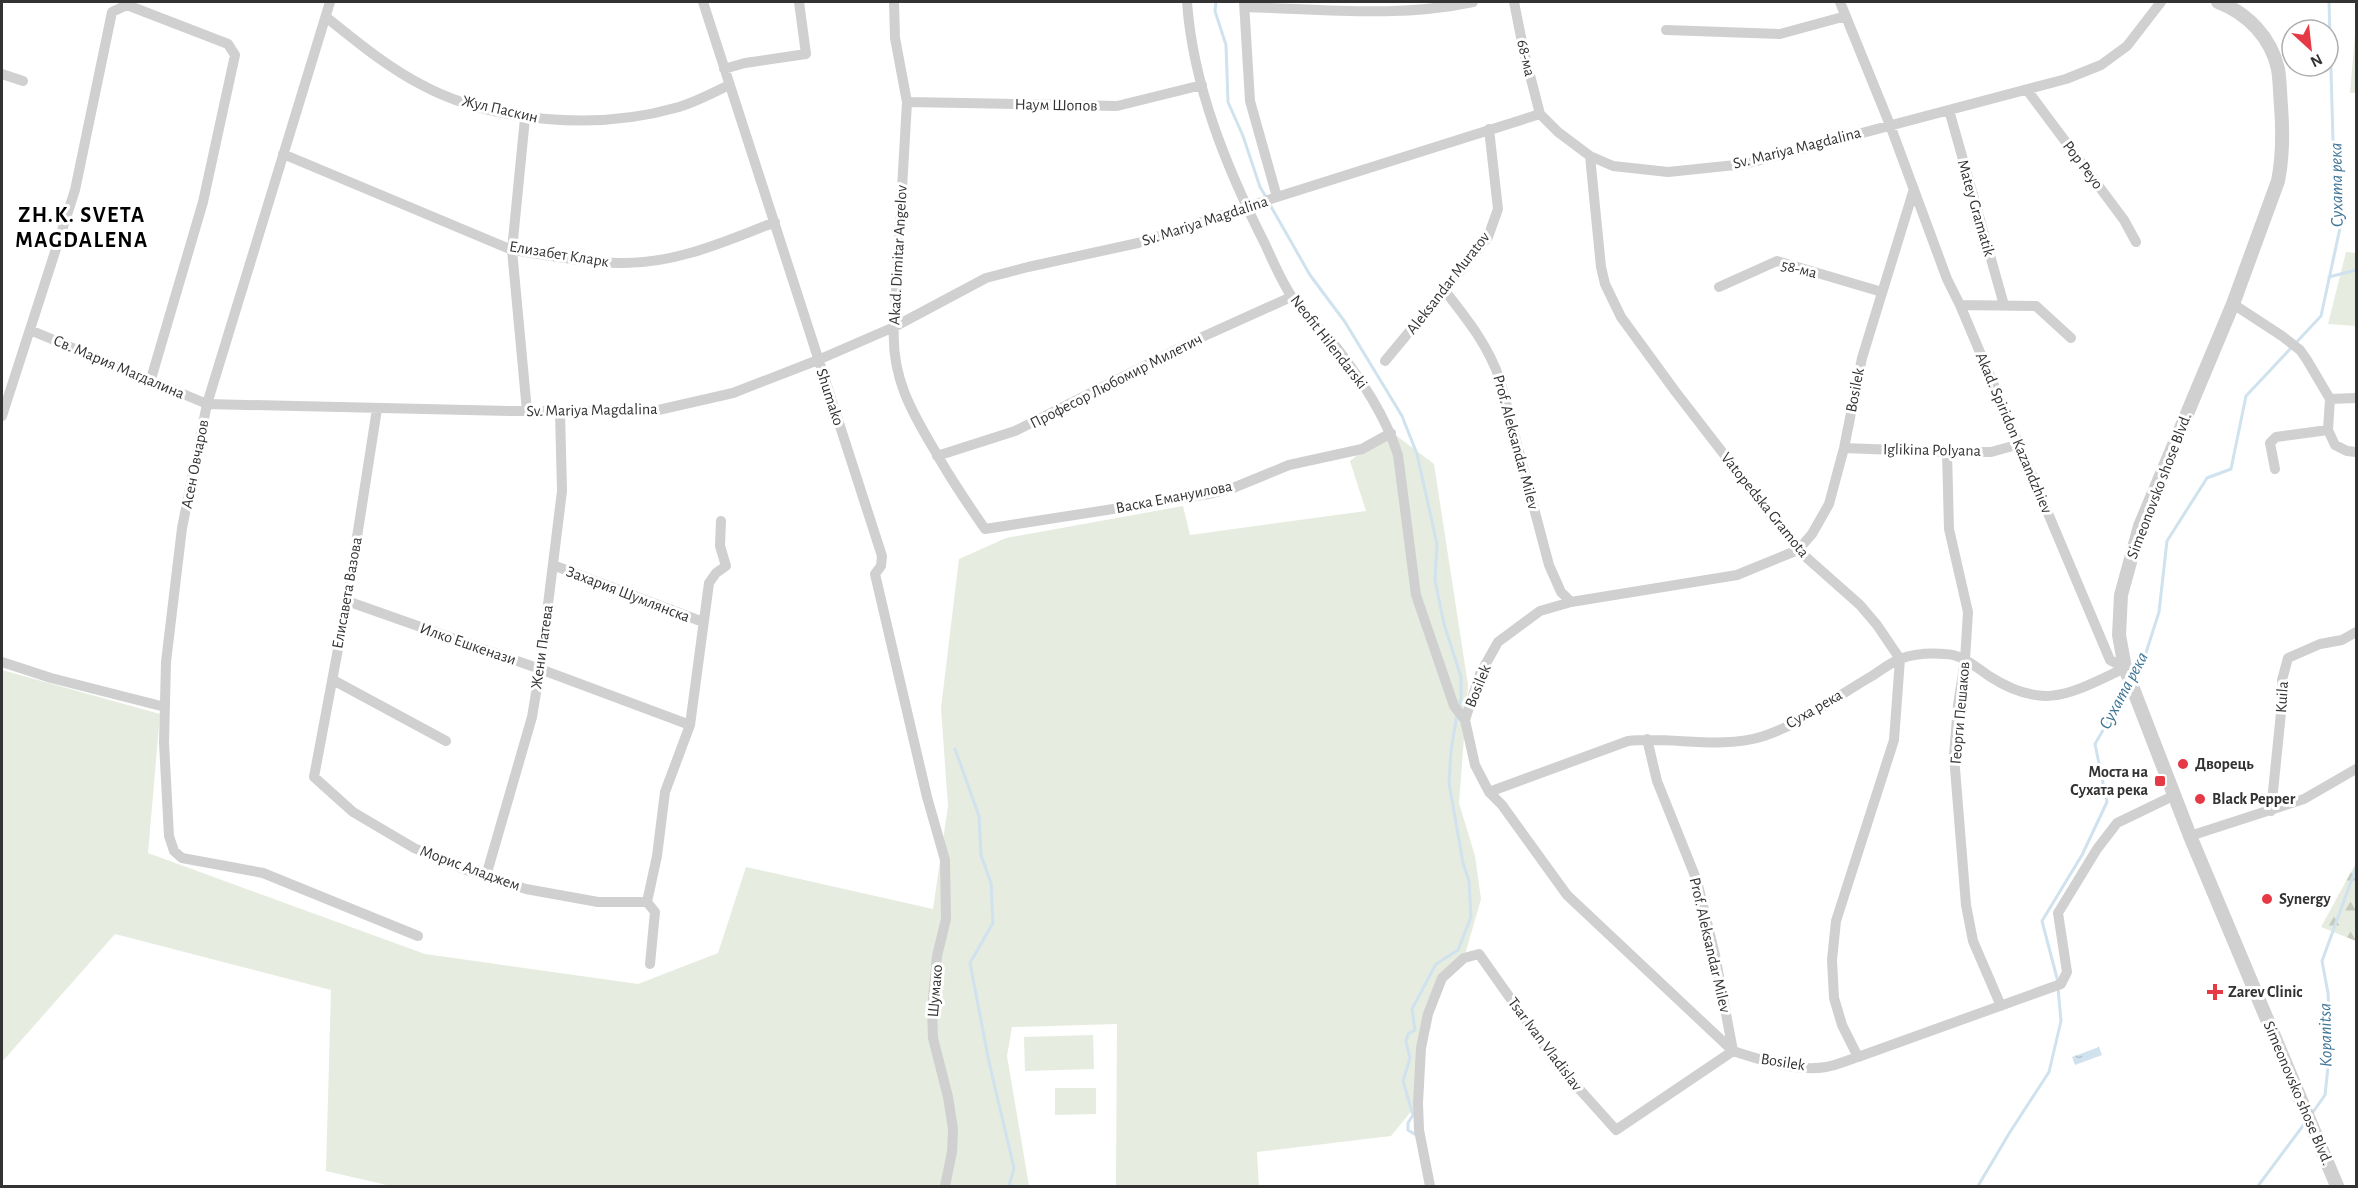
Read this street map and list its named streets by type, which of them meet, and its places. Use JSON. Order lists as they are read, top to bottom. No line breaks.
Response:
{"streets":{"street":["68-ма","Наум Шопов","Жул Паскин","Sv. Mariya Magdalina","Pop Peyo","Matey Gramatik","Елизабет Кларк","Akad. Dimitar Angelov","58-ма","Aleksandar Muratov","Neofit Hilendarski","Св. Мария Магдалина","Професор Любомир Милетич","Bosilek","Shumako","Akad. Spiridon Kazandzhiev","Prof. Aleksandar Milev","Iglikina Polyana","Асен Овчаров","Simeonovsko shose Blvd.","Васка Емануилова","Vatopedska Gramota","Елисавета Вазова","Захария Шумлянска","Илко Ешкенази","Жени Патева","Kuila","Суха река","Георги Пешаков","Морис Аладжем","Tsar Ivan Vladislav"]},"crossings":[["68-ма","Sv. Mariya Magdalina"],["Наум Шопов","Akad. Dimitar Angelov"],["Наум Шопов","Neofit Hilendarski"],["Жул Паскин","Shumako"],["Жул Паскин","Асен Овчаров"],["Sv. Mariya Magdalina","Pop Peyo"],["Sv. Mariya Magdalina","Matey Gramatik"],["Sv. Mariya Magdalina","Akad. Dimitar Angelov"],["Sv. Mariya Magdalina","Aleksandar Muratov"],["Sv. Mariya Magdalina","Neofit Hilendarski"],["Sv. Mariya Magdalina","Св. Мария Магдалина"],["Sv. Mariya Magdalina","Shumako"],["Sv. Mariya Magdalina","Асен Овчаров"],["Sv. Mariya Magdalina","Vatopedska Gramota"],["Sv. Mariya Magdalina","Елисавета Вазова"],["Sv. Mariya Magdalina","Жени Патева"],["Елизабет Кларк","Shumako"],["Елизабет Кларк","Асен Овчаров"],["Akad. Dimitar Angelov","Професор Любомир Милетич"],["Akad. Dimitar Angelov","Васка Емануилова"],["58-ма","Bosilek"],["Aleksandar Muratov","Prof. Aleksandar Milev"],["Neofit Hilendarski","Професор Любомир Милетич"],["Neofit Hilendarski","Bosilek"],["Neofit Hilendarski","Васка Емануилова"],["Св. Мария Магдалина","Асен Овчаров"],["Bosilek","Akad. Spiridon Kazandzhiev"],["Bosilek","Prof. Aleksandar Milev"],["Bosilek","Iglikina Polyana"],["Bosilek","Simeonovsko shose Blvd."],["Bosilek","Vatopedska Gramota"],["Bosilek","Суха река"],["Bosilek","Георги Пешаков"],["Bosilek","Tsar Ivan Vladislav"],["Akad. Spiridon Kazandzhiev","Iglikina Polyana"],["Akad. Spiridon Kazandzhiev","Simeonovsko shose Blvd."],["Akad. Spiridon Kazandzhiev","Суха река"],["Prof. Aleksandar Milev","Суха река"],["Prof. Aleksandar Milev","Tsar Ivan Vladislav"],["Iglikina Polyana","Георги Пешаков"],["Simeonovsko shose Blvd.","Суха река"],["Vatopedska Gramota","Суха река"],["Елисавета Вазова","Илко Ешкенази"],["Елисавета Вазова","Морис Аладжем"],["Захария Шумлянска","Жени Патева"],["Илко Ешкенази","Жени Патева"],["Жени Патева","Морис Аладжем"],["Суха река","Георги Пешаков"]],"districts":["ZH.K. SVETA MAGDALENA"],"water":["Сухата река","Kopanitsa"],"places":{"other":["Дворець","Black Pepper","Synergy"],"transit":["Моста на Сухата река"],"health":["Zarev Clinic"]},"north":"bottom right"}
